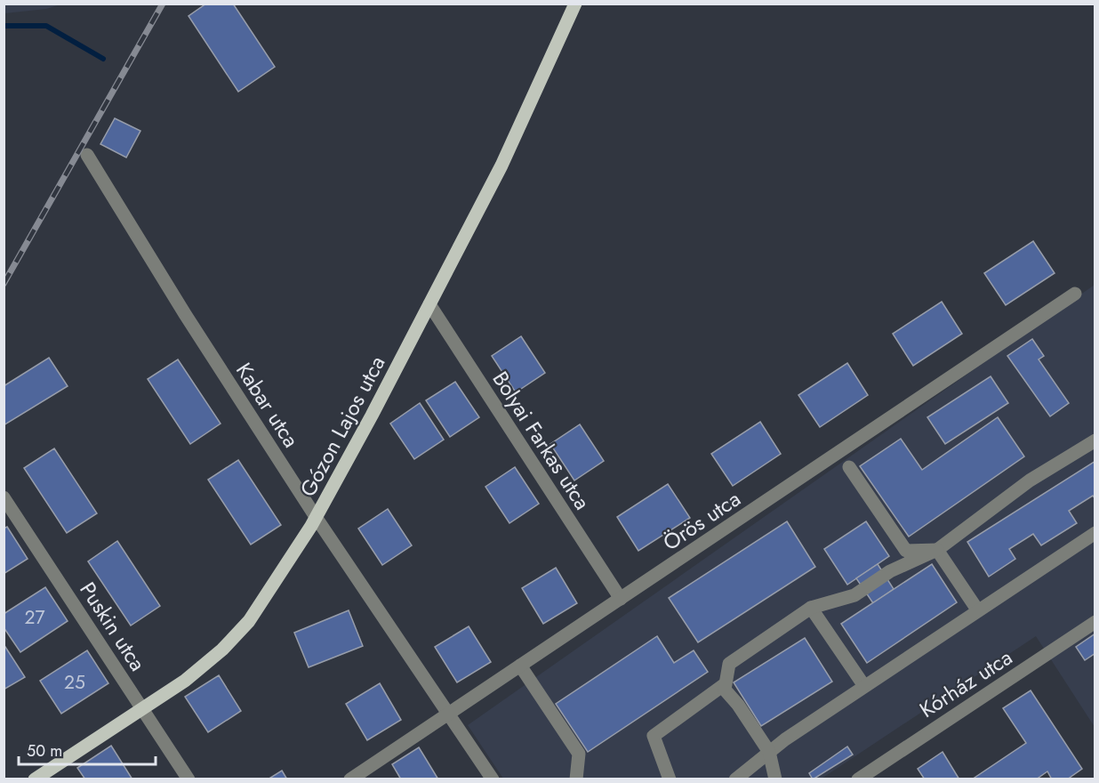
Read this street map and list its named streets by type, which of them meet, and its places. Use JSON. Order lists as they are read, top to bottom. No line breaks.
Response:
{"streets":{"main road":["Gózon Lajos utca"],"street":["Kabar utca","Bolyai Farkas utca","Örös utca","Puskin utca","Kórház utca"]},"crossings":[["Kabar utca","Gózon Lajos utca"],["Kabar utca","Örös utca"],["Gózon Lajos utca","Bolyai Farkas utca"],["Gózon Lajos utca","Puskin utca"],["Bolyai Farkas utca","Örös utca"]],"house_numbers":["27","25"],"scale_bar":"50 m"}
